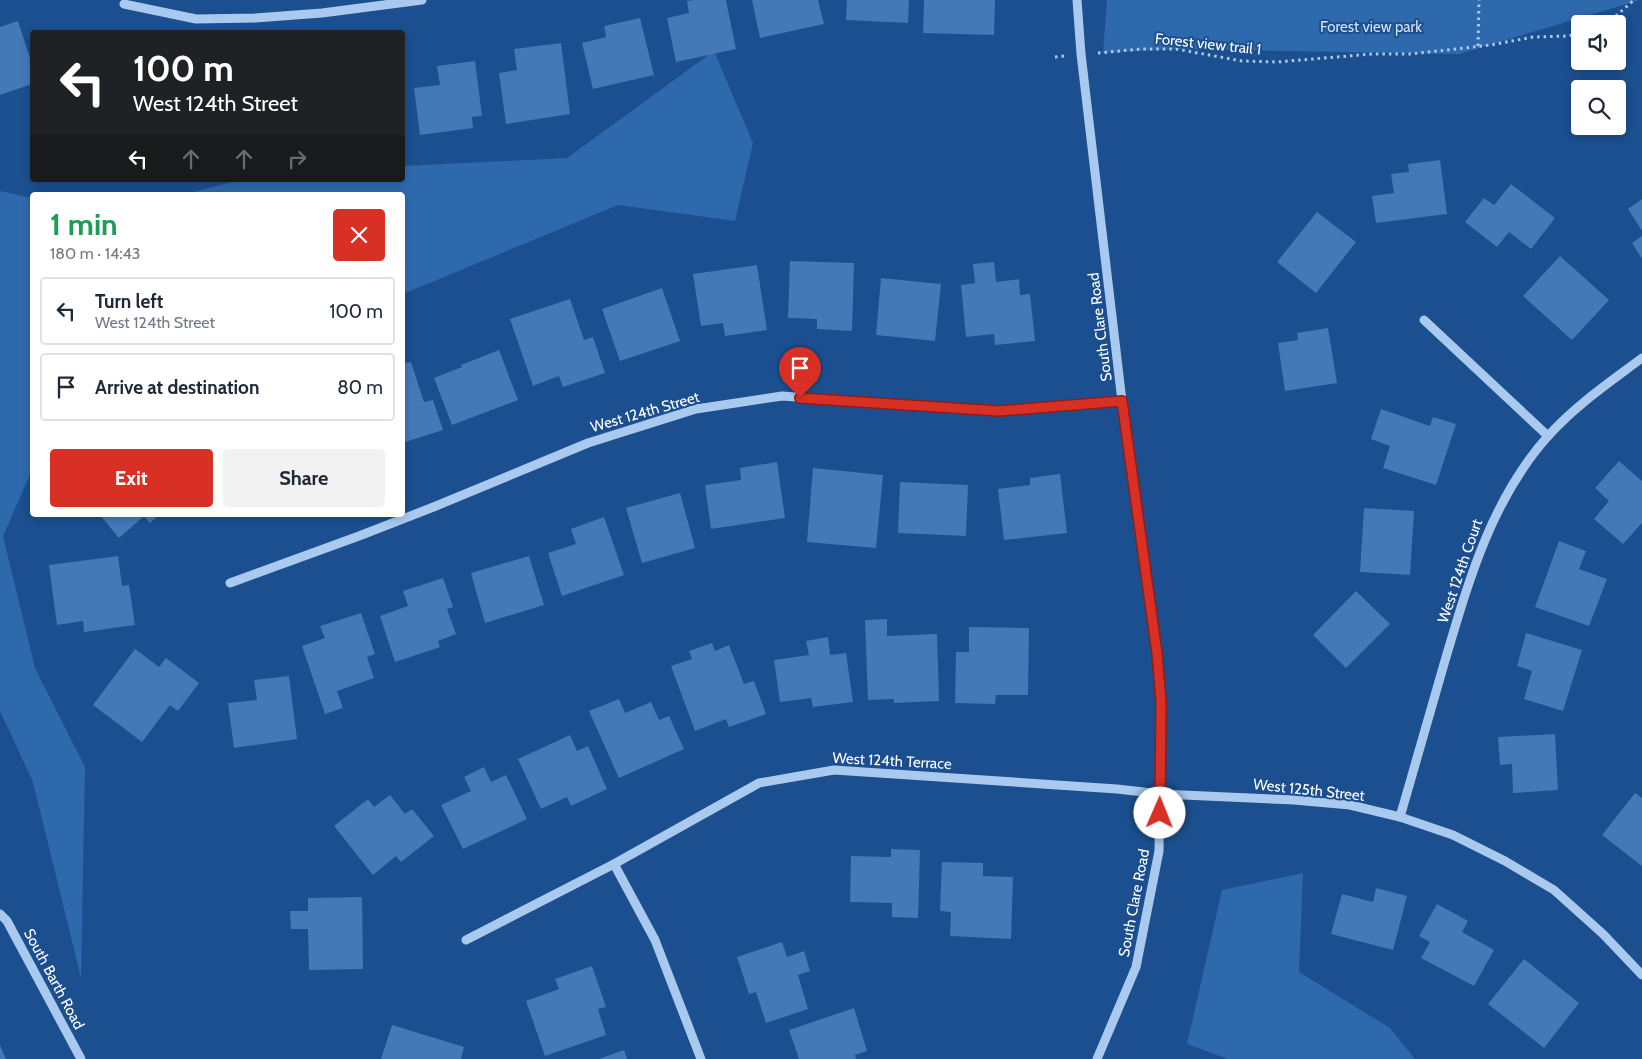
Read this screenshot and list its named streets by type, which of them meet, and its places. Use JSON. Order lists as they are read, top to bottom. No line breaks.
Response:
{"streets":{"street":["South Clare Road","West 124th Street","West 124th Court","West 124th Terrace","West 125th Street","South Barth Road"],"path":["Forest view trail 1"]},"crossings":[["Forest view trail 1","South Clare Road"],["South Clare Road","West 124th Street"],["South Clare Road","West 124th Terrace"],["South Clare Road","West 125th Street"],["West 124th Court","West 125th Street"],["West 124th Terrace","West 125th Street"]],"parks":["Forest view park"],"page":{"turn":["100 m","West 124th Street"],"heading":["1 min","180 m · 14:43"],"list":[{"name":"Turn left","note":"West 124th Street","value":"100 m"},{"name":"Arrive at destination","value":"80 m"}],"buttons":["Exit","Share"]}}
